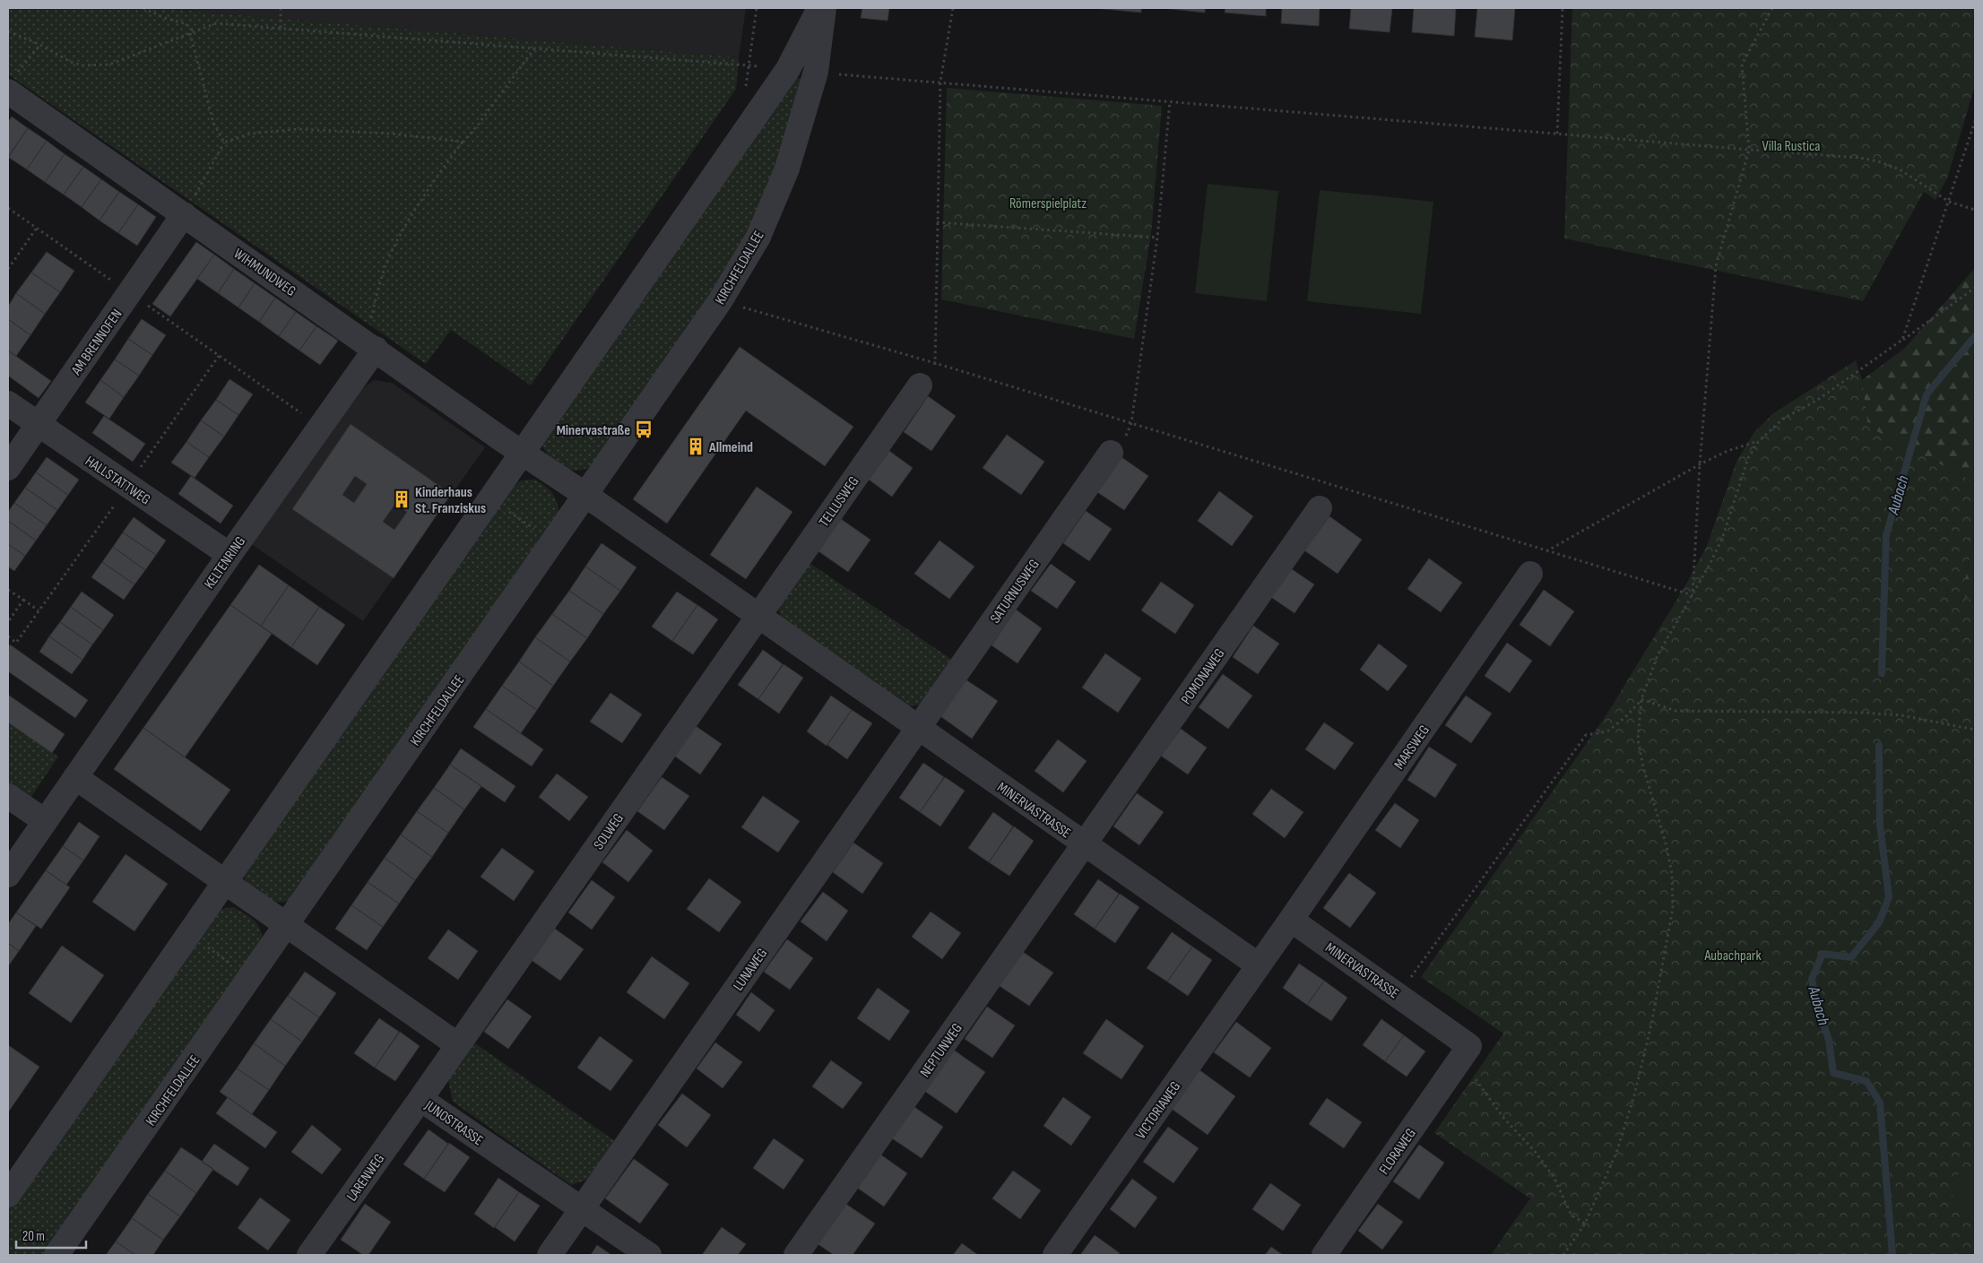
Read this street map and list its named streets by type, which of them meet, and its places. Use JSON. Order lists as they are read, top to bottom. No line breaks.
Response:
{"streets":{"street":["KIRCHFELDALLEE","WIHMUNDWEG","AM BRENNOFEN","HALLSTATTWEG","TELLUSWEG","KELTENRING","SATURNUSWEG","POMONAWEG","MARSWEG","MINERVASTRASSE","SOLWEG","LUNAWEG","NEPTUNWEG","VICTORIAWEG","JUNOSTRASSE","FLORAWEG","LARENWEG"]},"crossings":[["KIRCHFELDALLEE","MINERVASTRASSE"],["WIHMUNDWEG","AM BRENNOFEN"],["WIHMUNDWEG","KELTENRING"],["AM BRENNOFEN","HALLSTATTWEG"],["HALLSTATTWEG","KELTENRING"],["TELLUSWEG","MINERVASTRASSE"],["TELLUSWEG","SOLWEG"],["SATURNUSWEG","MINERVASTRASSE"],["SATURNUSWEG","LUNAWEG"],["POMONAWEG","MINERVASTRASSE"],["POMONAWEG","NEPTUNWEG"],["MARSWEG","MINERVASTRASSE"],["MINERVASTRASSE","SOLWEG"],["MINERVASTRASSE","LUNAWEG"],["MINERVASTRASSE","NEPTUNWEG"],["MINERVASTRASSE","VICTORIAWEG"],["MINERVASTRASSE","FLORAWEG"],["SOLWEG","JUNOSTRASSE"],["LUNAWEG","JUNOSTRASSE"],["JUNOSTRASSE","LARENWEG"]],"water":["Aubach"],"parks":["Villa Rustica","Römerspielplatz","Aubachpark"],"places":{"bus stop":["Minervastraße"],"building":["Allmeind","Kinderhaus St. Franziskus"]},"scale_bar":"20 m"}
